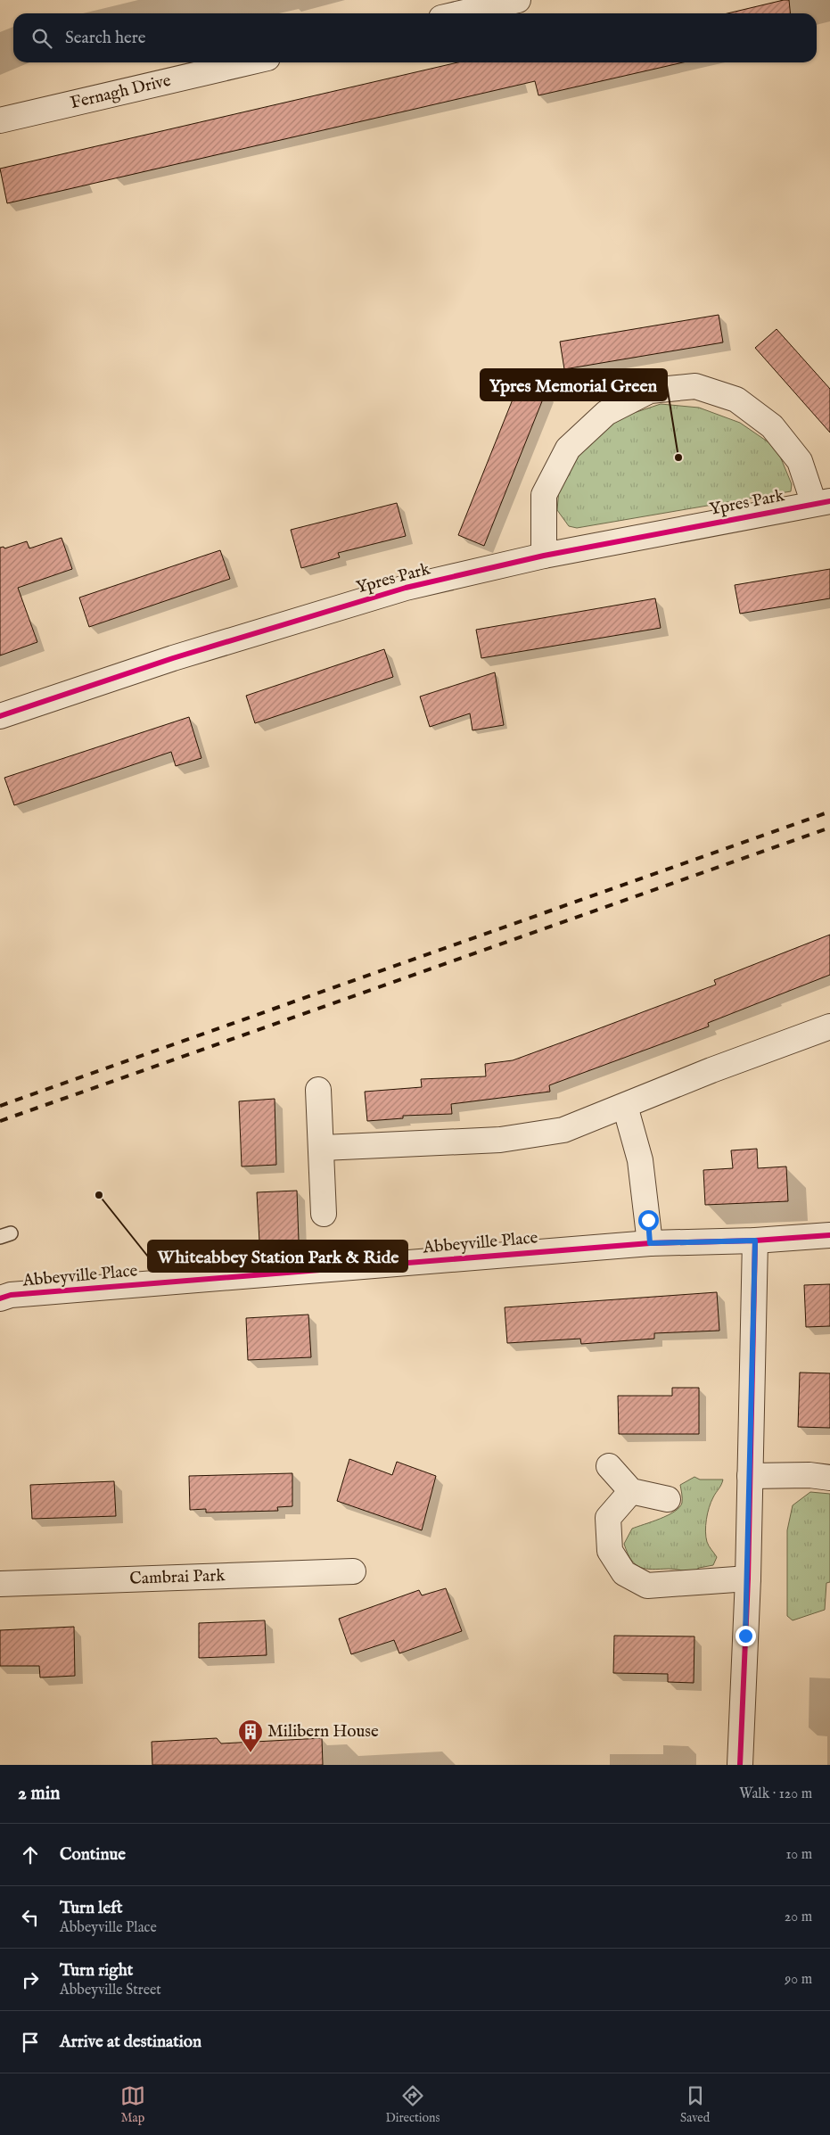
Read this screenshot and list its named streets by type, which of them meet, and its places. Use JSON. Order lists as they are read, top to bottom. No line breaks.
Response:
{"streets":{"street":["Fernagh Drive","Ypres Park","Abbeyville Place","Cambrai Park"]},"places":{"other":["Ypres Memorial Green","Whiteabbey Station Park & Ride"],"building":["Milibern House"]},"page":{"search":"Search here","heading":["2 min","Walk · 120 m"],"list":[["Continue","10 m"],["Turn left","Abbeyville Place","20 m"],["Turn right","Abbeyville Street","90 m"],"Arrive at destination"],"nav":["Map","Directions","Saved"]}}
